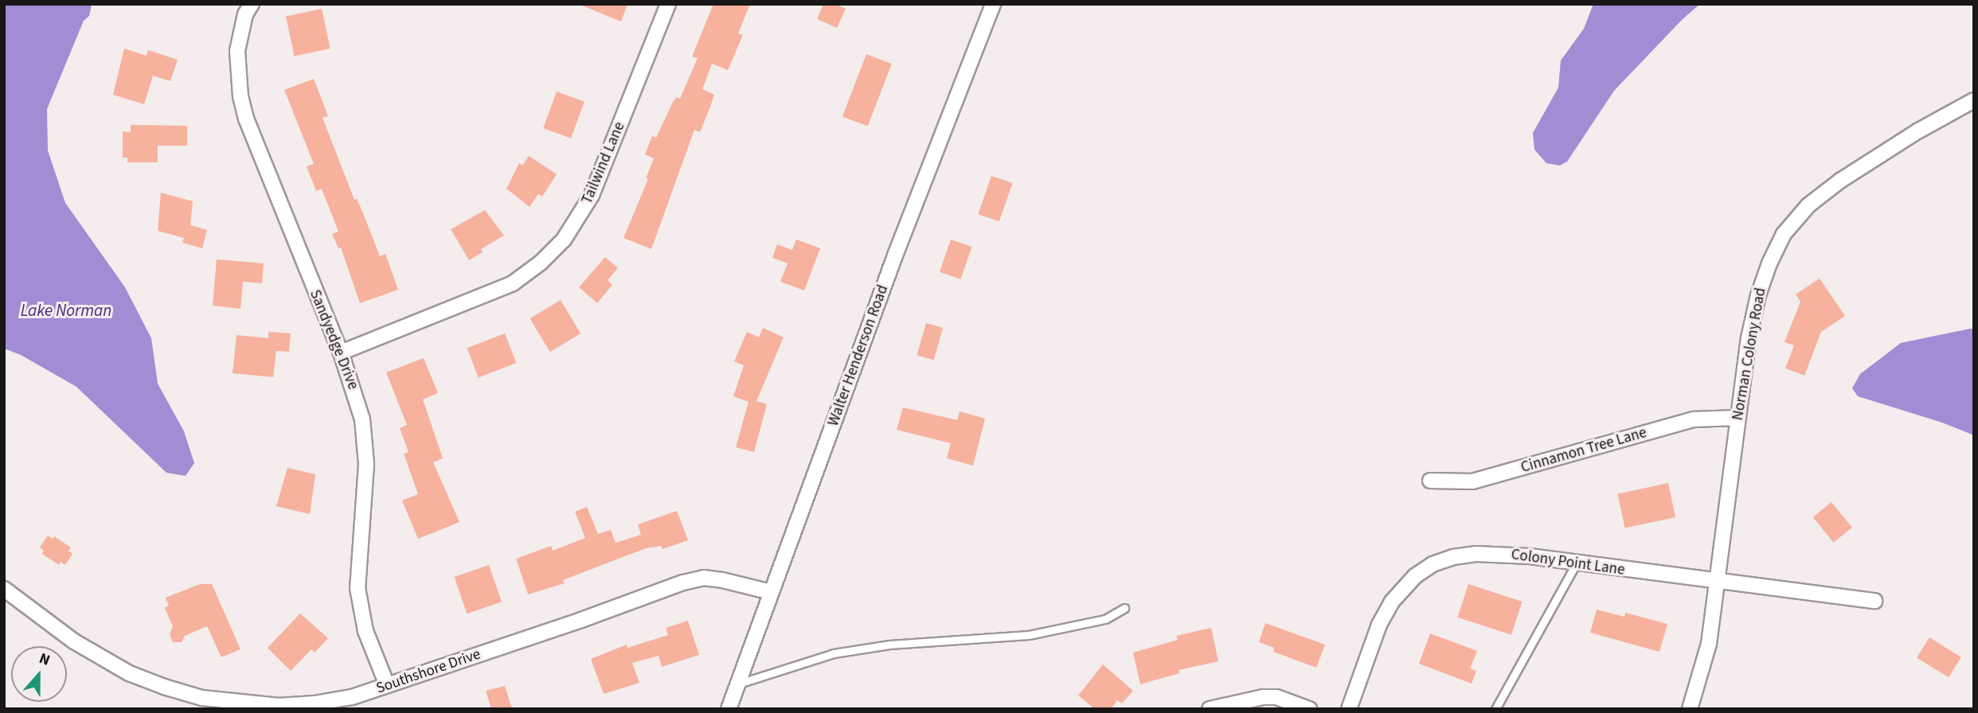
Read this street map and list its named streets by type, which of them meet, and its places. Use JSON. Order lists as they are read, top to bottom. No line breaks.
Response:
{"streets":{"street":["Tailwind Lane","Sandyedge Drive","Norman Colony Road","Walter Henderson Road","Cinnamon Tree Lane","Colony Point Lane","Southshore Drive"]},"crossings":[["Tailwind Lane","Sandyedge Drive"],["Sandyedge Drive","Southshore Drive"],["Norman Colony Road","Cinnamon Tree Lane"],["Norman Colony Road","Colony Point Lane"],["Walter Henderson Road","Southshore Drive"]],"water":["Lake Norman"],"north":"top"}
